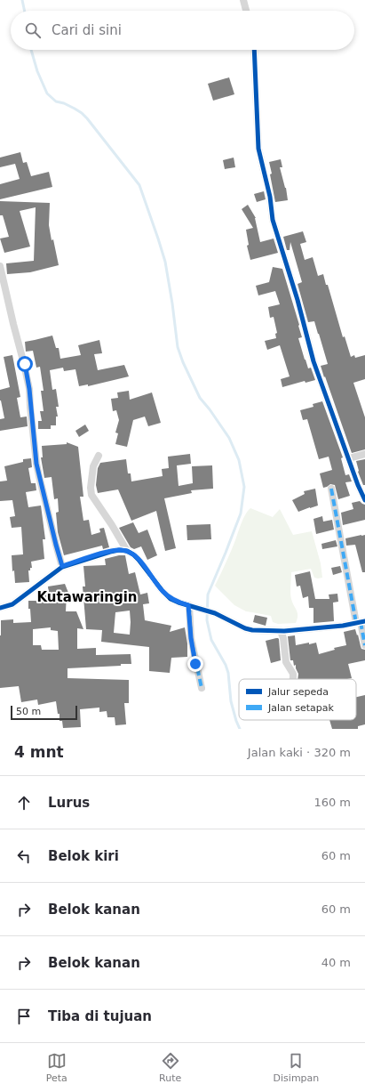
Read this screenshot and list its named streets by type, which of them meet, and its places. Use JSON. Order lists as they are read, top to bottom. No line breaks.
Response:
{"districts":["Kutawaringin"],"legend":["Jalur sepeda","Jalan setapak"],"scale_bar":"50 m","page":{"search":"Cari di sini","scale":"50 m","heading":["4 mnt","Jalan kaki · 320 m"],"list":[["Lurus","160 m"],["Belok kiri","60 m"],["Belok kanan","60 m"],["Belok kanan","40 m"],"Tiba di tujuan"],"nav":["Peta","Rute","Disimpan"]}}
